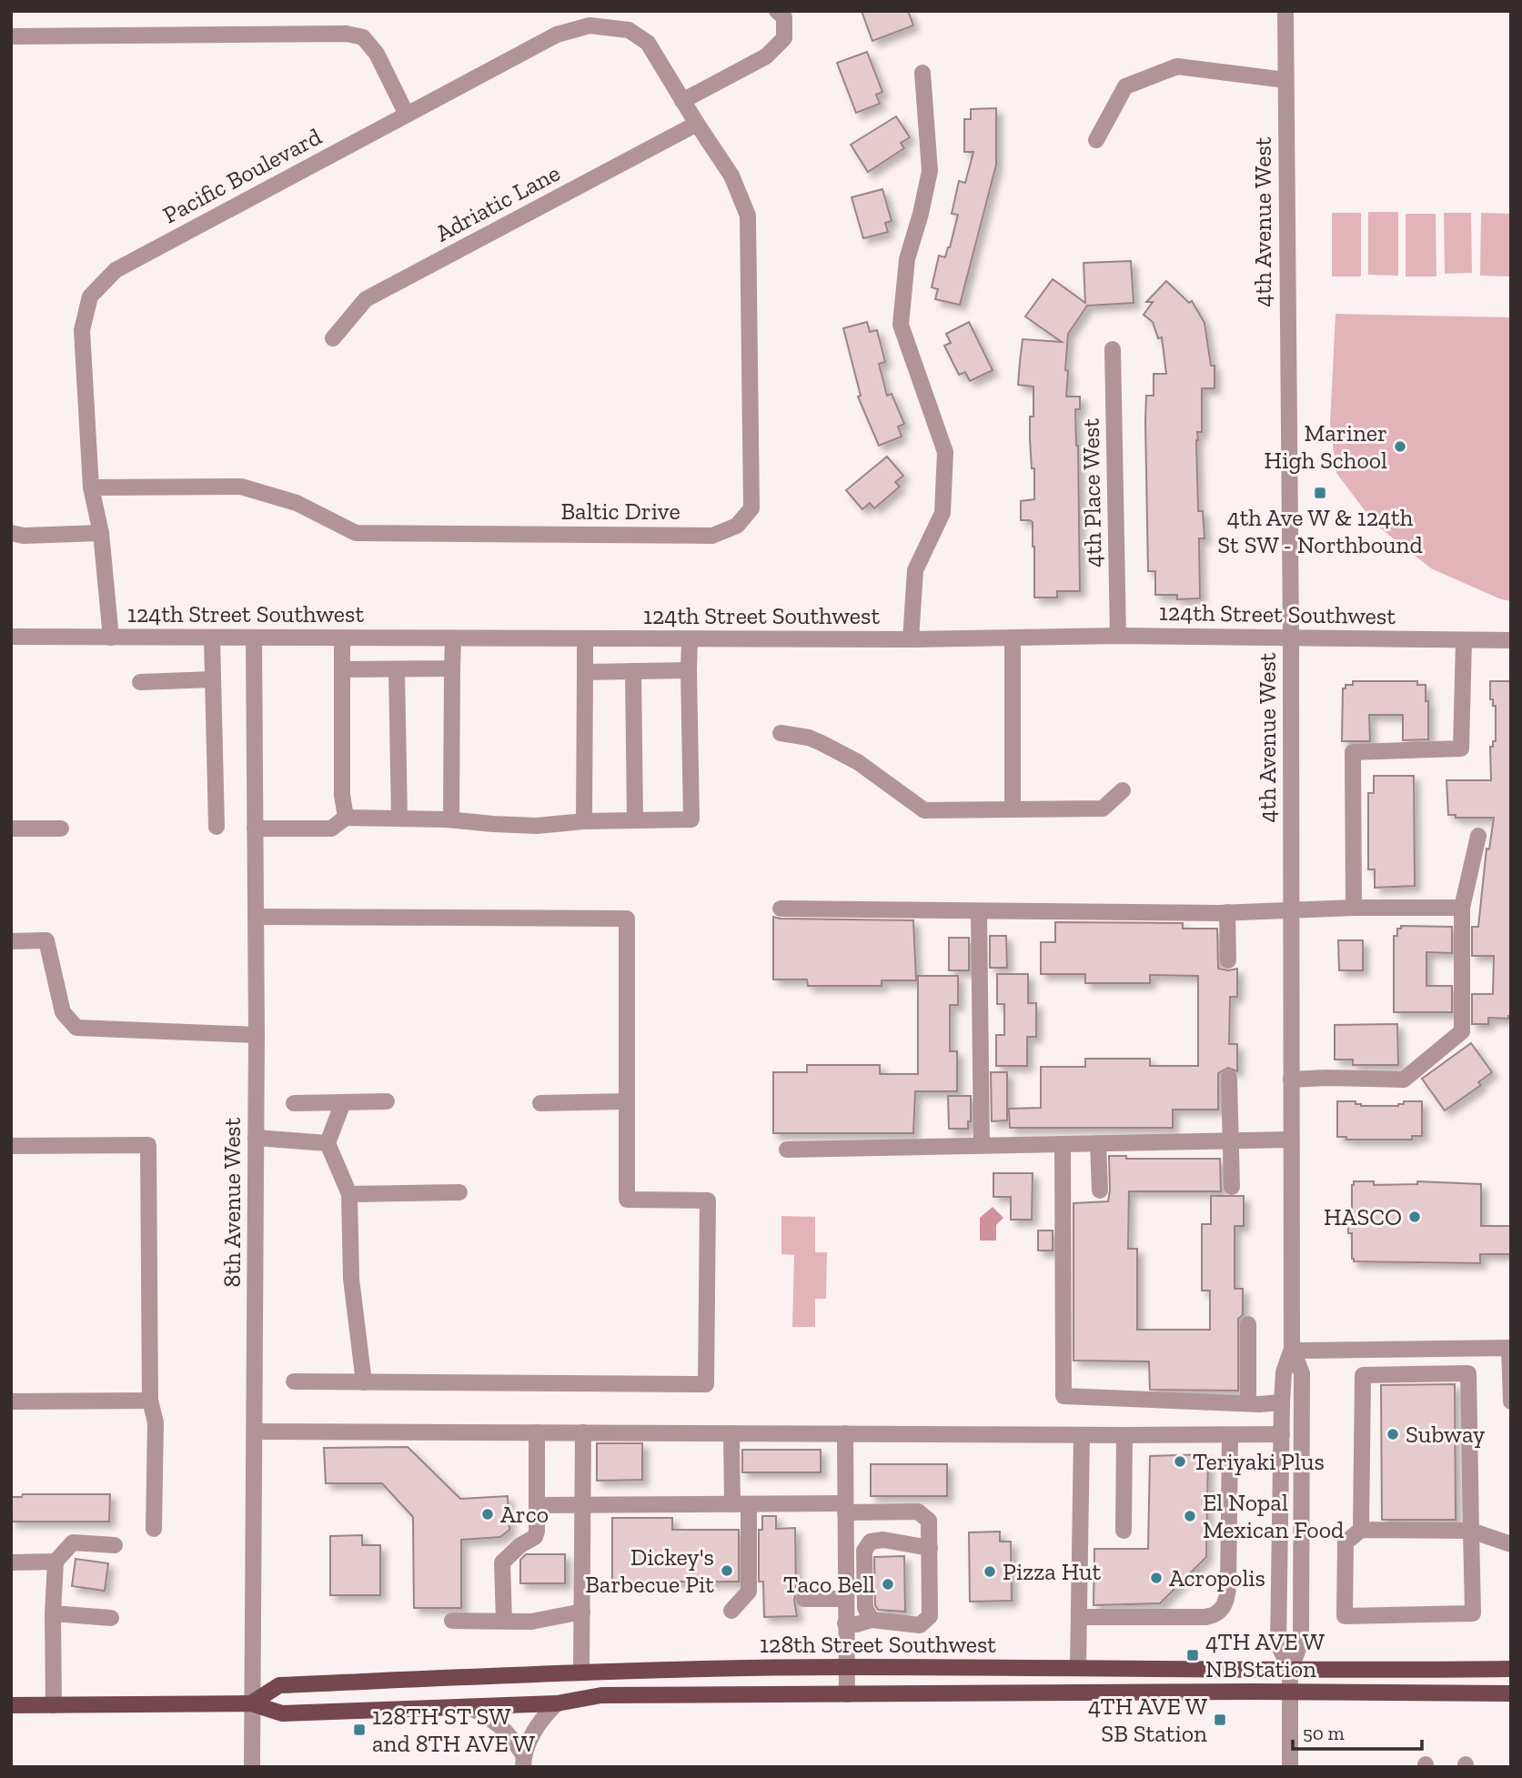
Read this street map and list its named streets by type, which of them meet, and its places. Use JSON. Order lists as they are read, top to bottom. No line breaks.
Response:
{"streets":{"main road":["128th Street Southwest"],"street":["Pacific Boulevard","Adriatic Lane","4th Avenue West","4th Place West","Baltic Drive","124th Street Southwest","8th Avenue West"]},"crossings":[["Pacific Boulevard","Adriatic Lane"],["Pacific Boulevard","Baltic Drive"],["Pacific Boulevard","124th Street Southwest"],["Adriatic Lane","Baltic Drive"],["4th Avenue West","124th Street Southwest"],["4th Avenue West","128th Street Southwest"],["4th Place West","124th Street Southwest"],["124th Street Southwest","8th Avenue West"],["8th Avenue West","128th Street Southwest"]],"places":{"other":["Mariner High School","HASCO","Subway","Teriyaki Plus","Arco","El Nopal Mexican Food","Dickey's Barbecue Pit","Pizza Hut","Acropolis","Taco Bell"],"transit":["4th Ave W & 124th St SW - Northbound","4TH AVE W NB Station","4TH AVE W SB Station","128TH ST SW and 8TH AVE W"]},"scale_bar":"50 m"}
